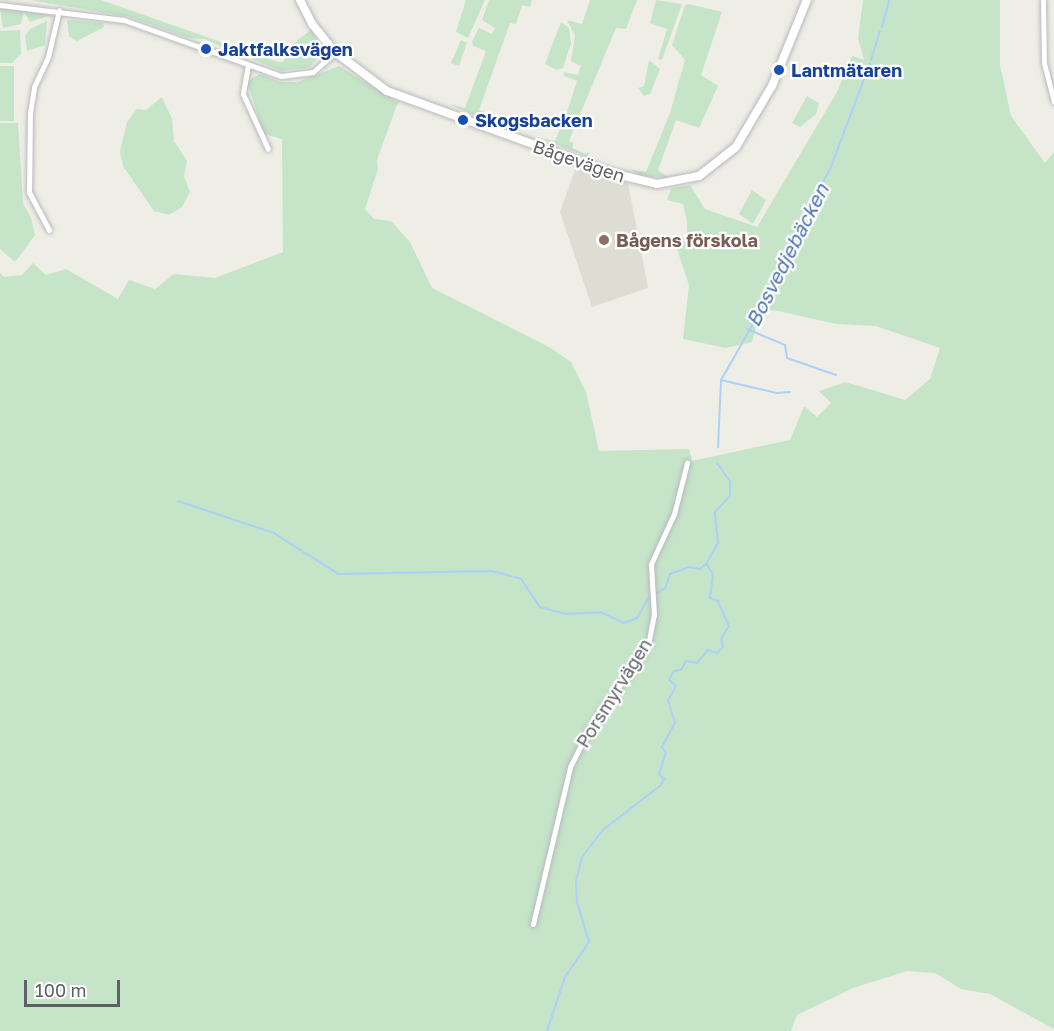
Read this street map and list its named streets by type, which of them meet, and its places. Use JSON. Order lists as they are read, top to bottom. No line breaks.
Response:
{"streets":{"street":["Bågevägen","Porsmyrvägen"]},"water":["Bosvedjebäcken"],"places":["Jaktfalksvägen","Lantmätaren","Skogsbacken","Bågens förskola"],"scale_bar":"100 m"}
